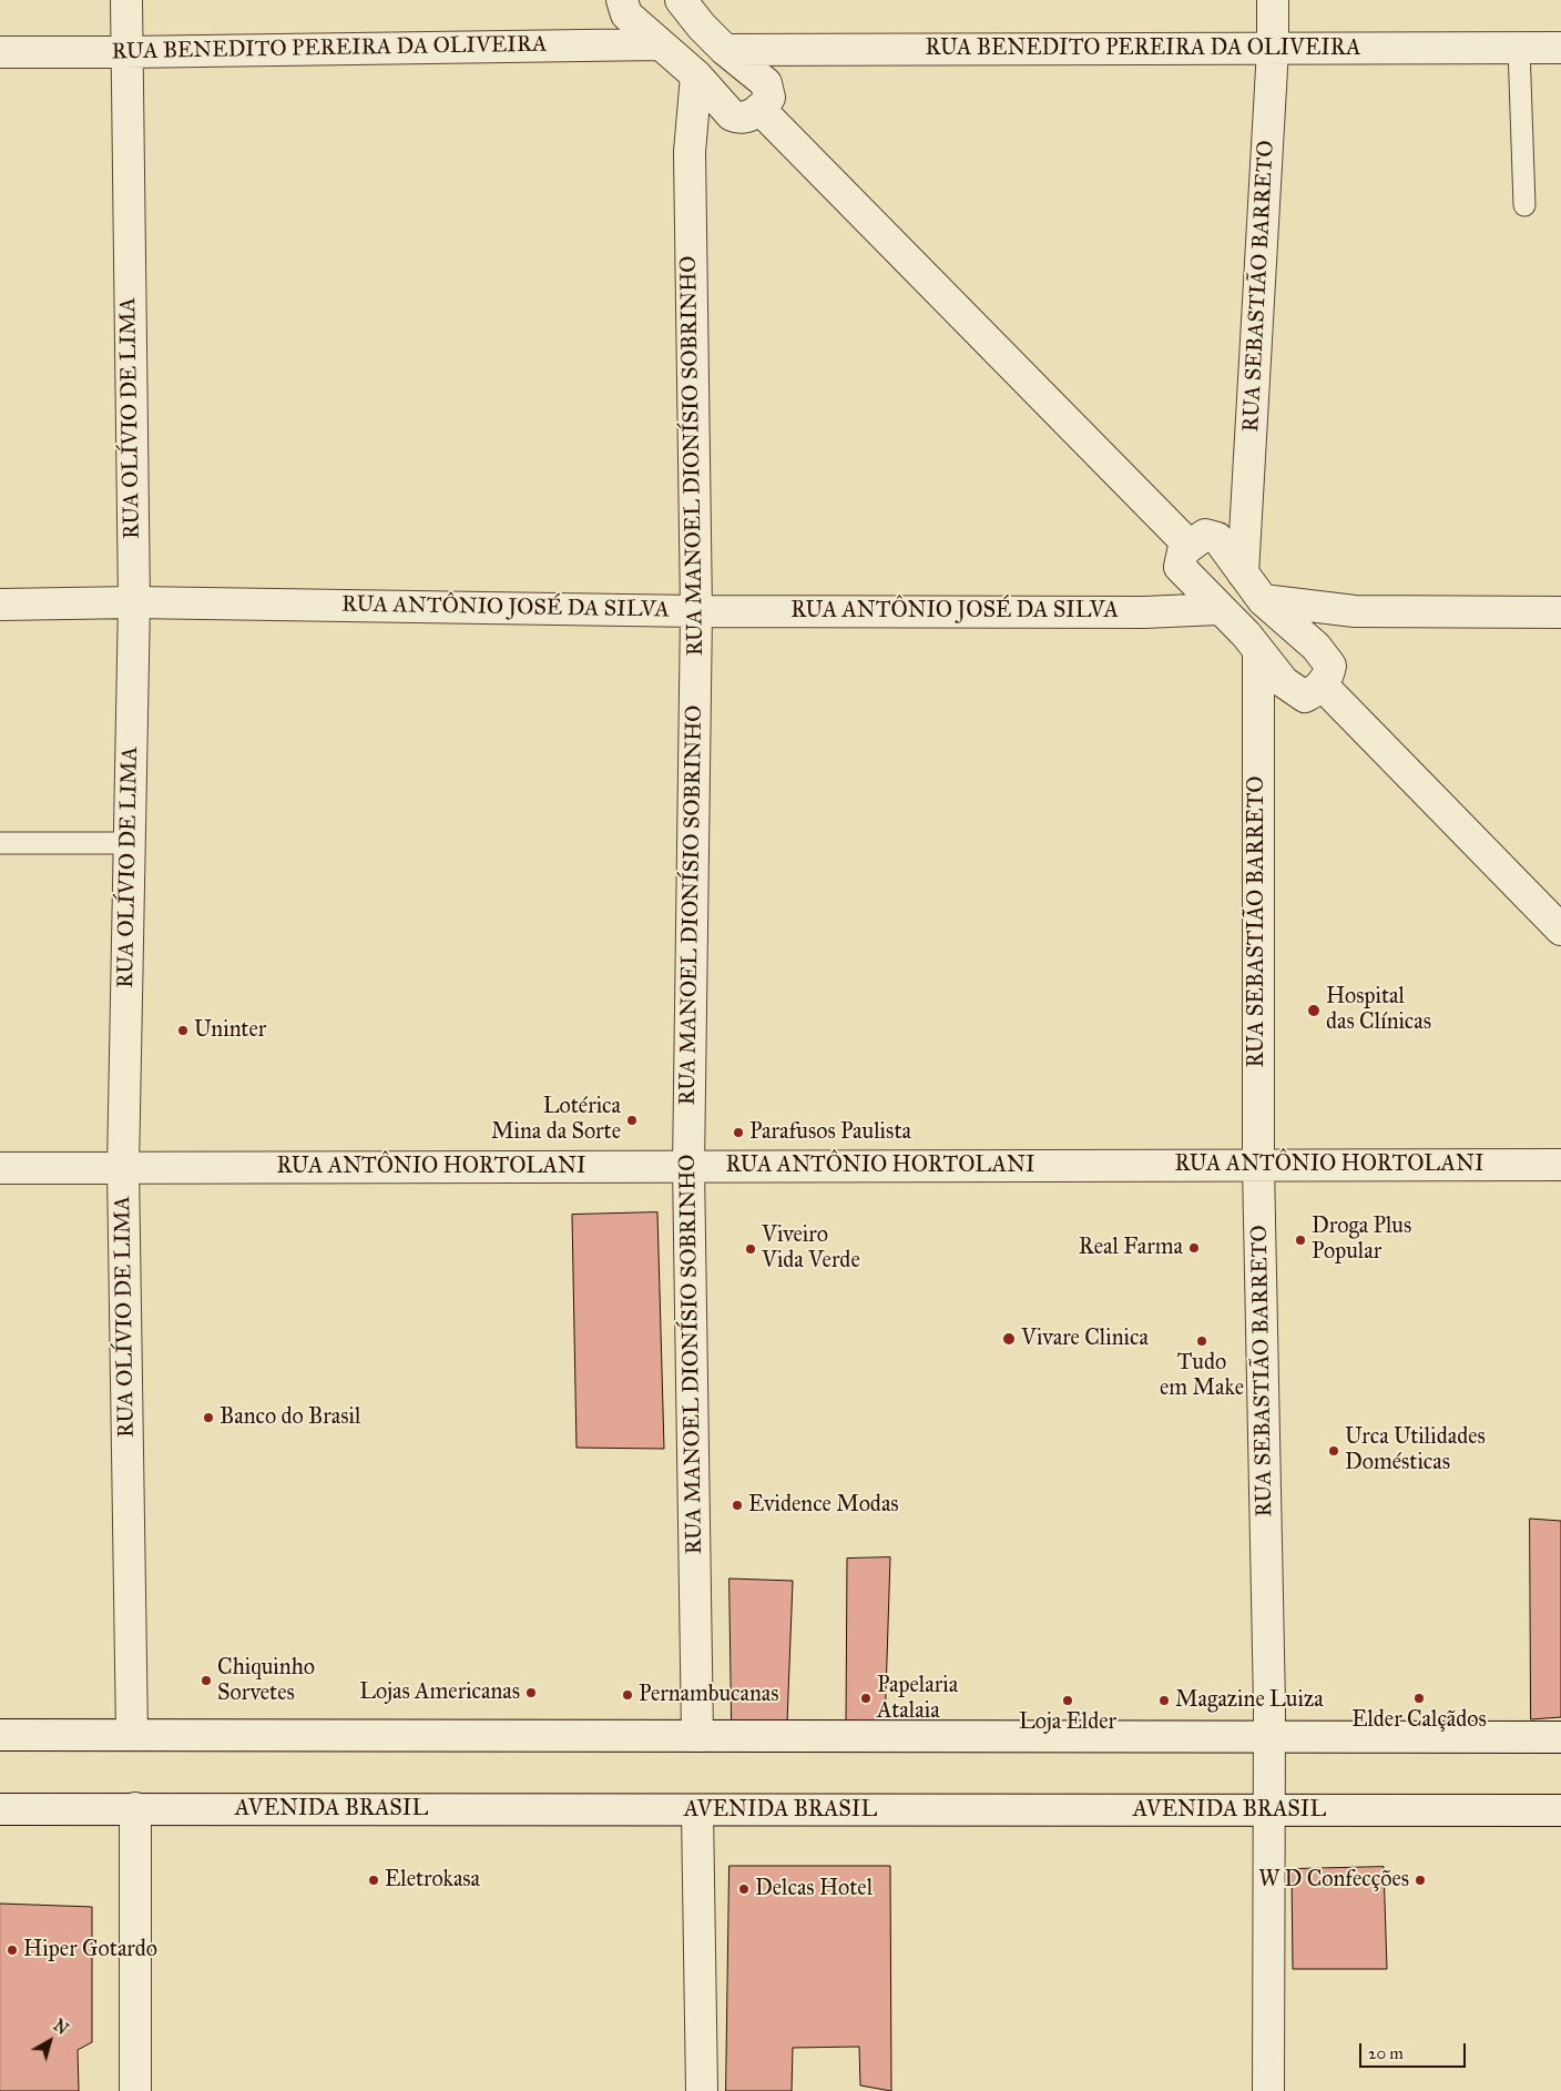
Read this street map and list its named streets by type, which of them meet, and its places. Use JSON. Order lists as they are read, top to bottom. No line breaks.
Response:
{"streets":{"street":["RUA BENEDITO PEREIRA DA OLIVEIRA","RUA SEBASTIÃO BARRETO","RUA OLÍVIO DE LIMA","RUA MANOEL DIONÍSIO SOBRINHO","RUA ANTÔNIO JOSÉ DA SILVA","RUA ANTÔNIO HORTOLANI","AVENIDA BRASIL"]},"crossings":[["RUA BENEDITO PEREIRA DA OLIVEIRA","RUA SEBASTIÃO BARRETO"],["RUA BENEDITO PEREIRA DA OLIVEIRA","RUA OLÍVIO DE LIMA"],["RUA SEBASTIÃO BARRETO","RUA ANTÔNIO HORTOLANI"],["RUA SEBASTIÃO BARRETO","AVENIDA BRASIL"],["RUA OLÍVIO DE LIMA","RUA ANTÔNIO JOSÉ DA SILVA"],["RUA OLÍVIO DE LIMA","RUA ANTÔNIO HORTOLANI"],["RUA MANOEL DIONÍSIO SOBRINHO","RUA ANTÔNIO JOSÉ DA SILVA"],["RUA MANOEL DIONÍSIO SOBRINHO","RUA ANTÔNIO HORTOLANI"]],"places":["Hospital das Clínicas","Uninter","Lotérica Mina da Sorte","Parafusos Paulista","Droga Plus Popular","Real Farma","Viveiro Vida Verde","Vivare Clinica","Tudo em Make","Banco do Brasil","Urca Utilidades Domésticas","Evidence Modas","Chiquinho Sorvetes","Lojas Americanas","Pernambucanas","Papelaria Atalaia","Elder Calçãdos","Loja Elder","Magazine Luiza","Eletrokasa","W D Confecções","Delcas Hotel","Hiper Gotardo"],"scale_bar":"20 m","north":"top right"}
